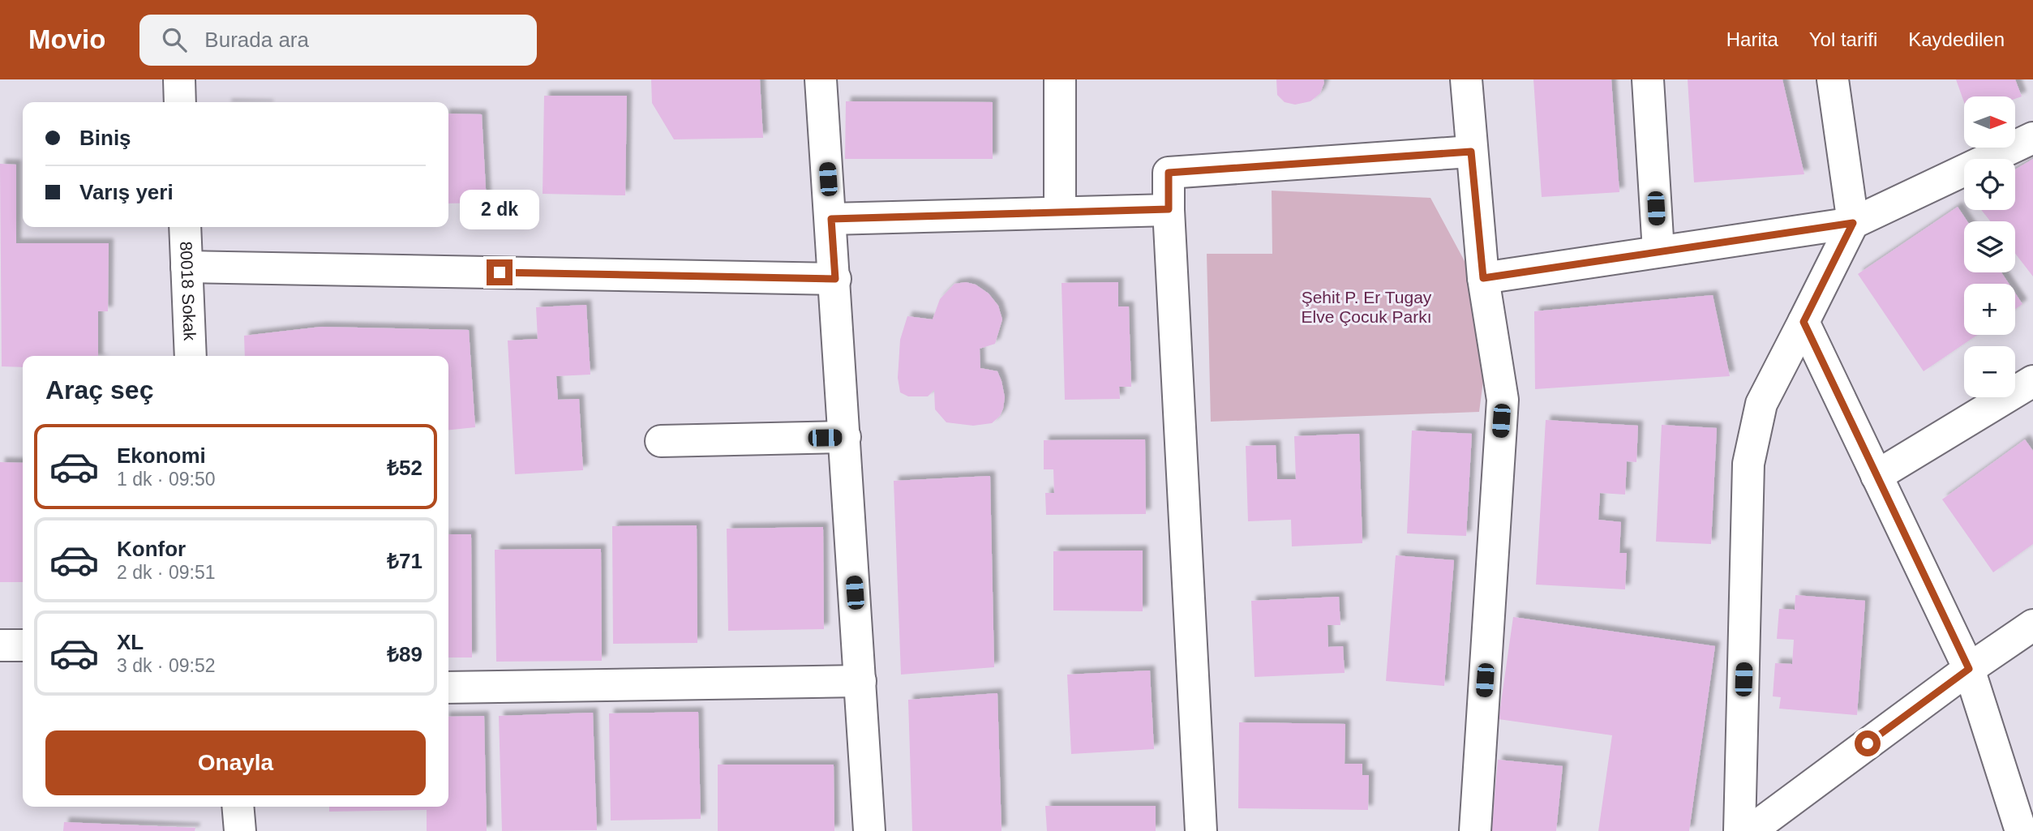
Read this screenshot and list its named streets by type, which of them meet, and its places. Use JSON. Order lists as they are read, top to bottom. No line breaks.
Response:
{"streets":{"street":["80018 Sokak"]},"parks":["Şehit P. Er Tugay Elve Çocuk Parkı"],"north":"right","page":{"header":"Movio","search":"Burada ara","nav":["Harita","Yol tarifi","Kaydedilen"],"map_buttons":["+","−"],"banner":["Biniş","Varış yeri"],"bubble":"2 dk","heading":"Araç seç","list":[{"name":"Ekonomi","note":"1 dk · 09:50","value":"₺52"},{"name":"Konfor","note":"2 dk · 09:51","value":"₺71"},{"name":"XL","note":"3 dk · 09:52","value":"₺89"}],"buttons":"Onayla"}}
